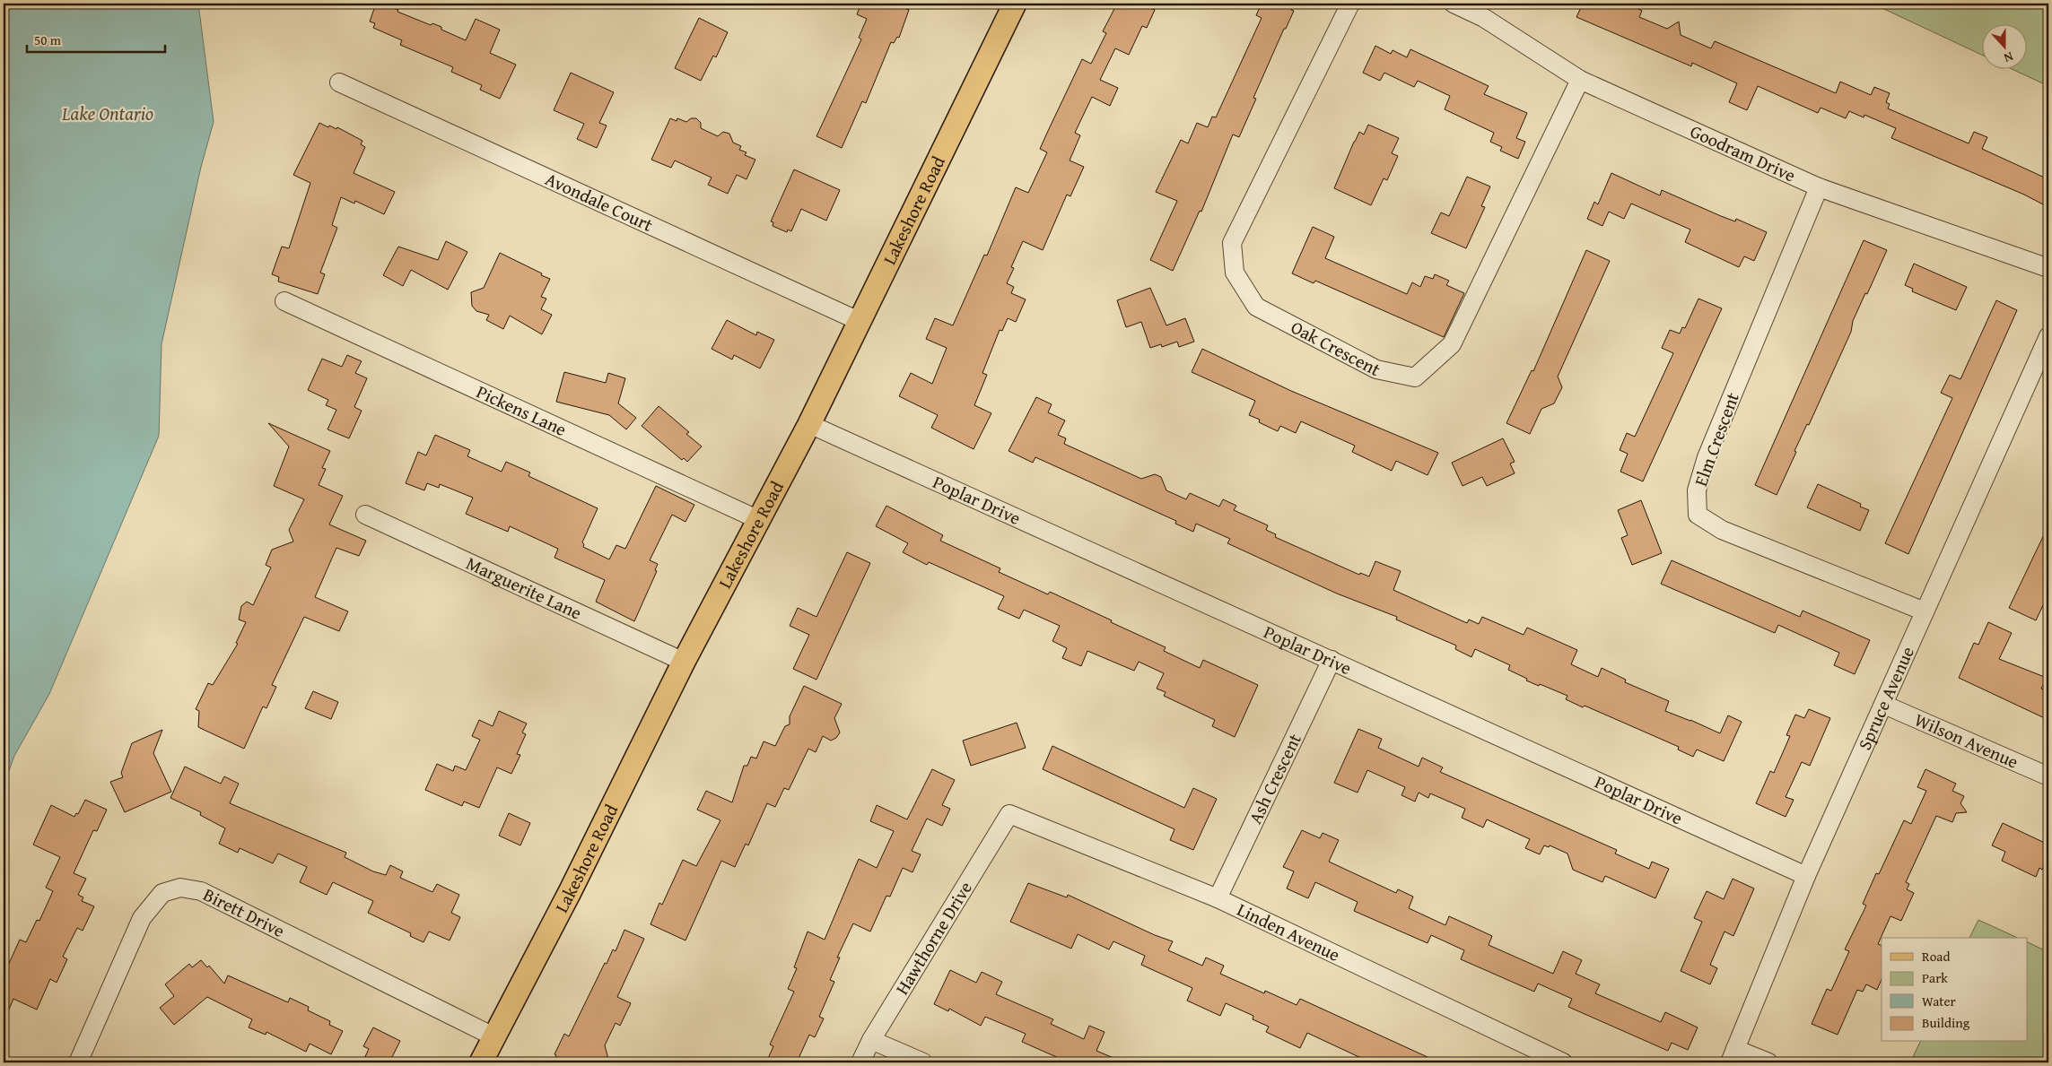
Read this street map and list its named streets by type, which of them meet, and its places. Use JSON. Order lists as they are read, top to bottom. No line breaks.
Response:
{"streets":{"main road":["Lakeshore Road"],"street":["Goodram Drive","Avondale Court","Oak Crescent","Pickens Lane","Elm Crescent","Poplar Drive","Marguerite Lane","Spruce Avenue","Wilson Avenue","Ash Crescent","Birett Drive","Linden Avenue","Hawthorne Drive"]},"crossings":[["Goodram Drive","Oak Crescent"],["Goodram Drive","Elm Crescent"],["Avondale Court","Lakeshore Road"],["Lakeshore Road","Pickens Lane"],["Lakeshore Road","Poplar Drive"],["Lakeshore Road","Marguerite Lane"],["Lakeshore Road","Birett Drive"],["Elm Crescent","Spruce Avenue"],["Poplar Drive","Spruce Avenue"],["Poplar Drive","Ash Crescent"],["Spruce Avenue","Wilson Avenue"],["Ash Crescent","Linden Avenue"],["Linden Avenue","Hawthorne Drive"]],"water":["Lake Ontario"],"legend":["Road","Park","Water","Building"],"scale_bar":"50 m","north":"bottom"}
